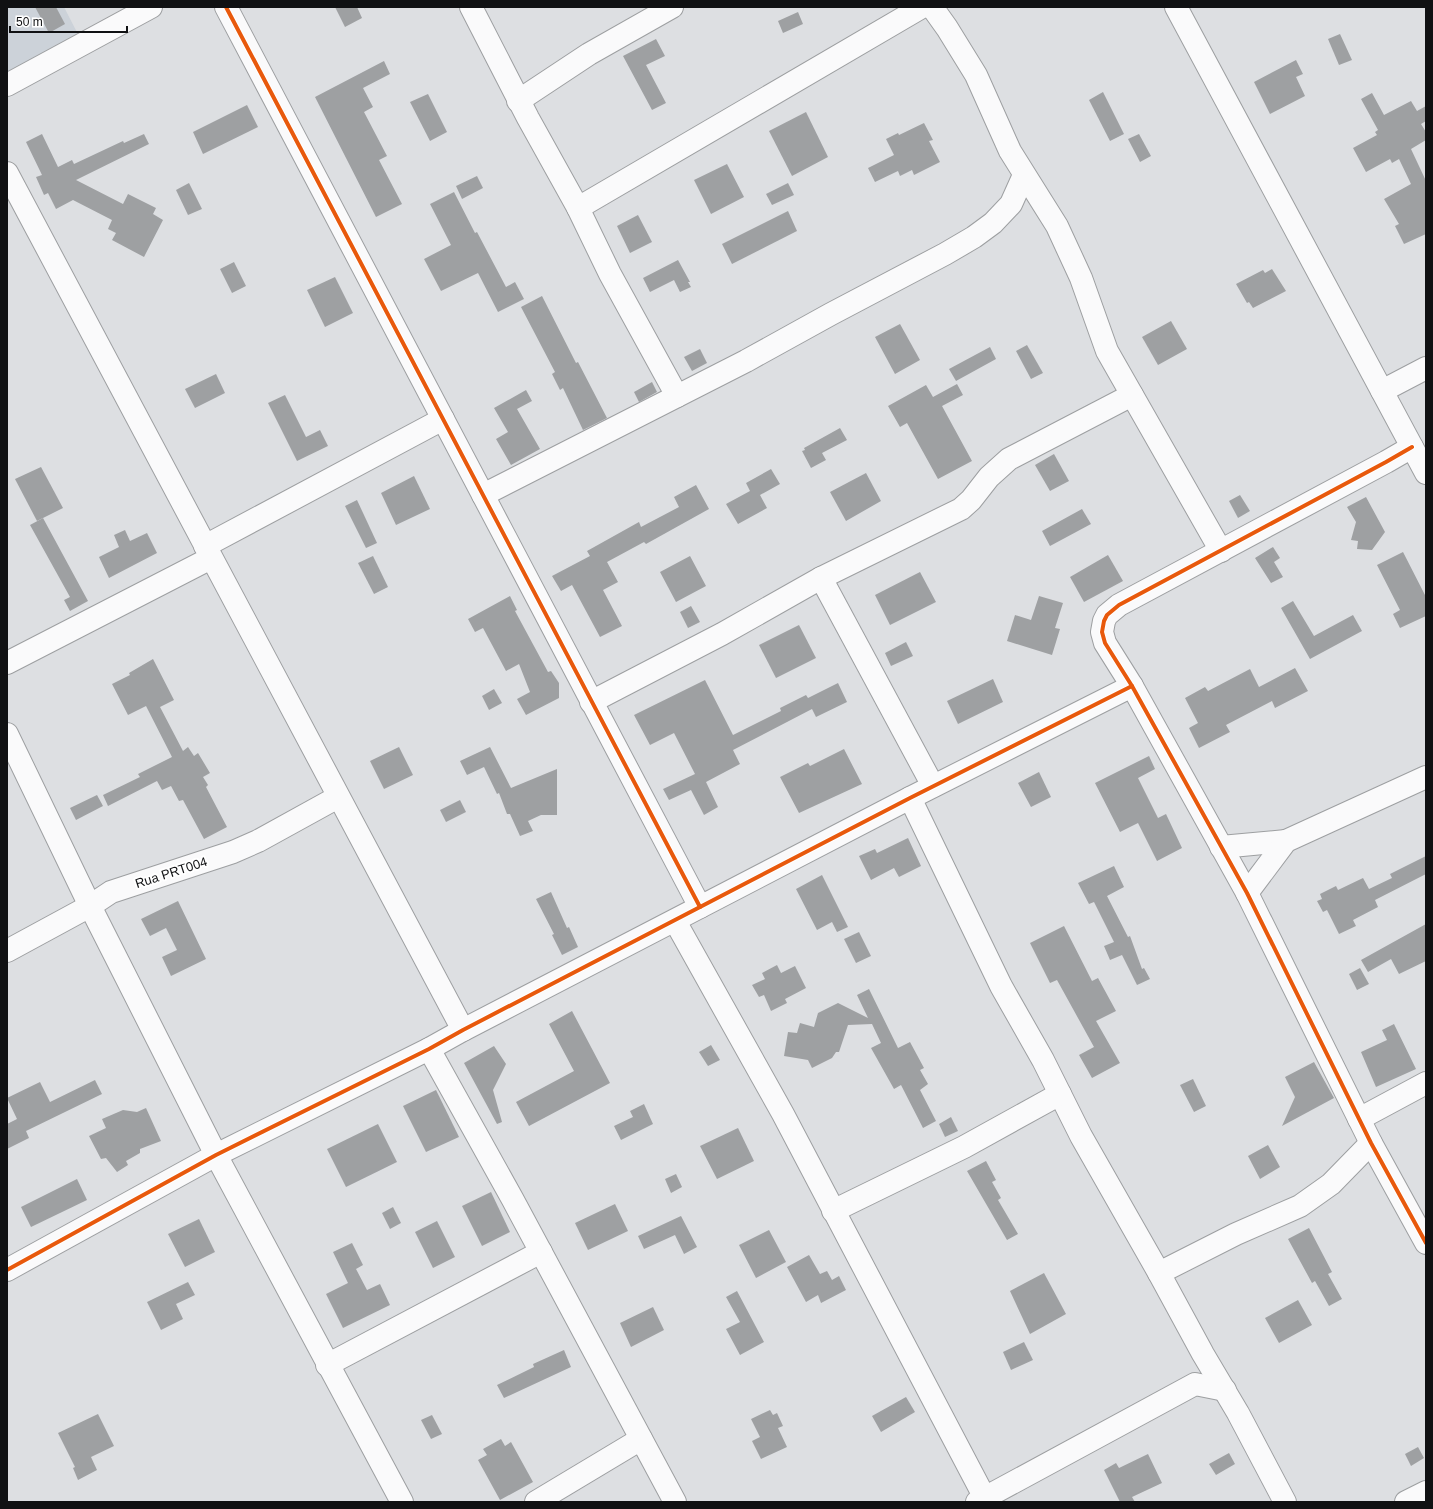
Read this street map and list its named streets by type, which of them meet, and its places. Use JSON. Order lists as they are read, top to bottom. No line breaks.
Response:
{"streets":{"street":["Rua PRT004"]},"scale_bar":"50 m"}
